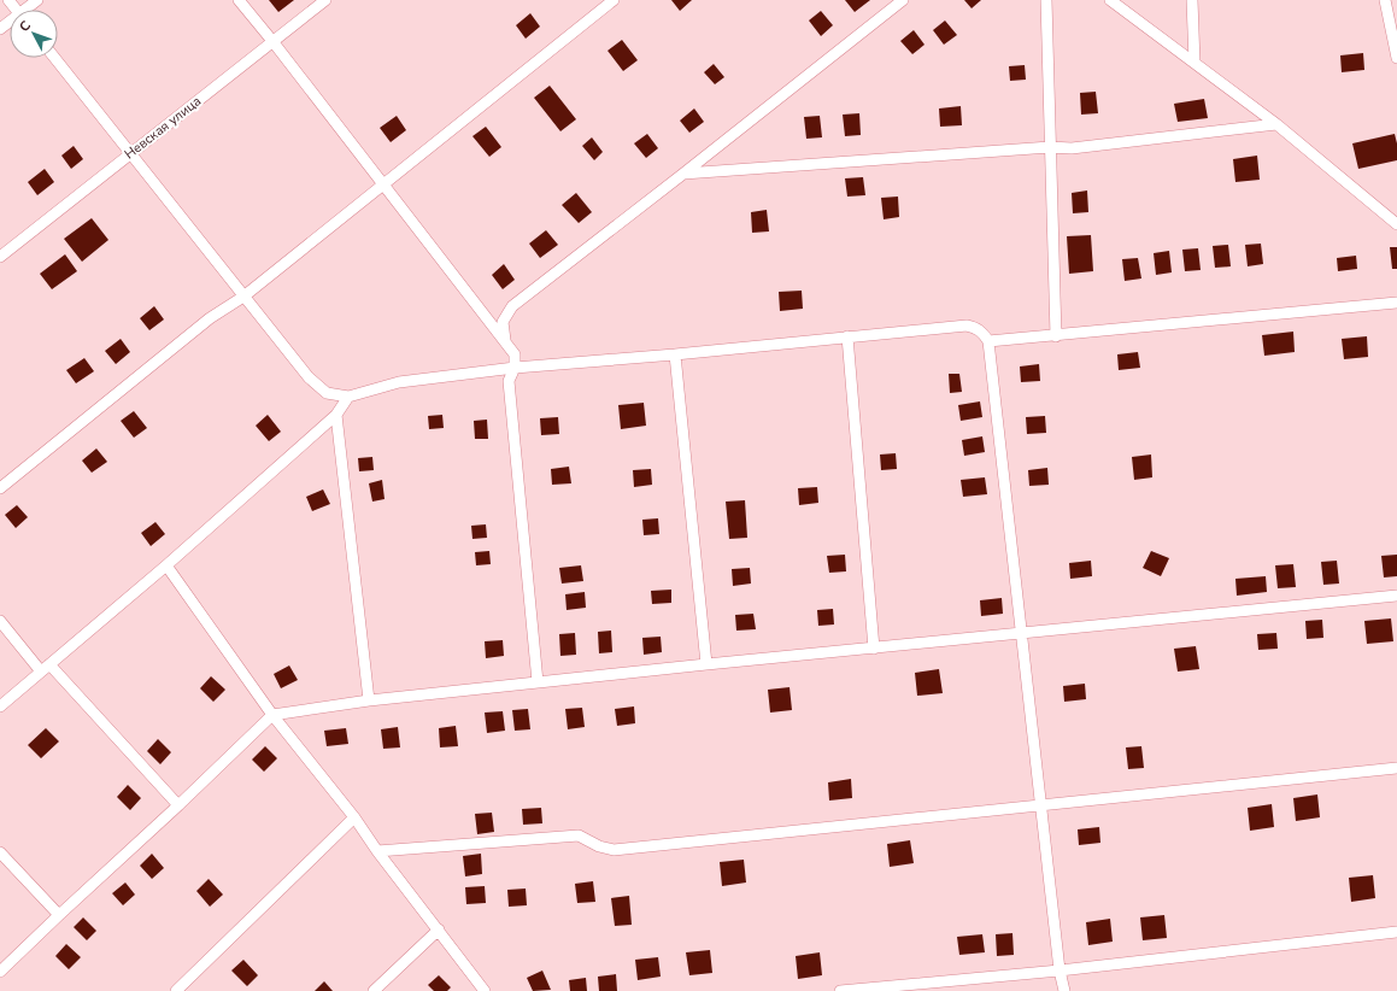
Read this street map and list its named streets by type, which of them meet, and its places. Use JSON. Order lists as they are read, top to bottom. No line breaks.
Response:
{"streets":{"street":["Невская улица"]},"north":"top left"}
